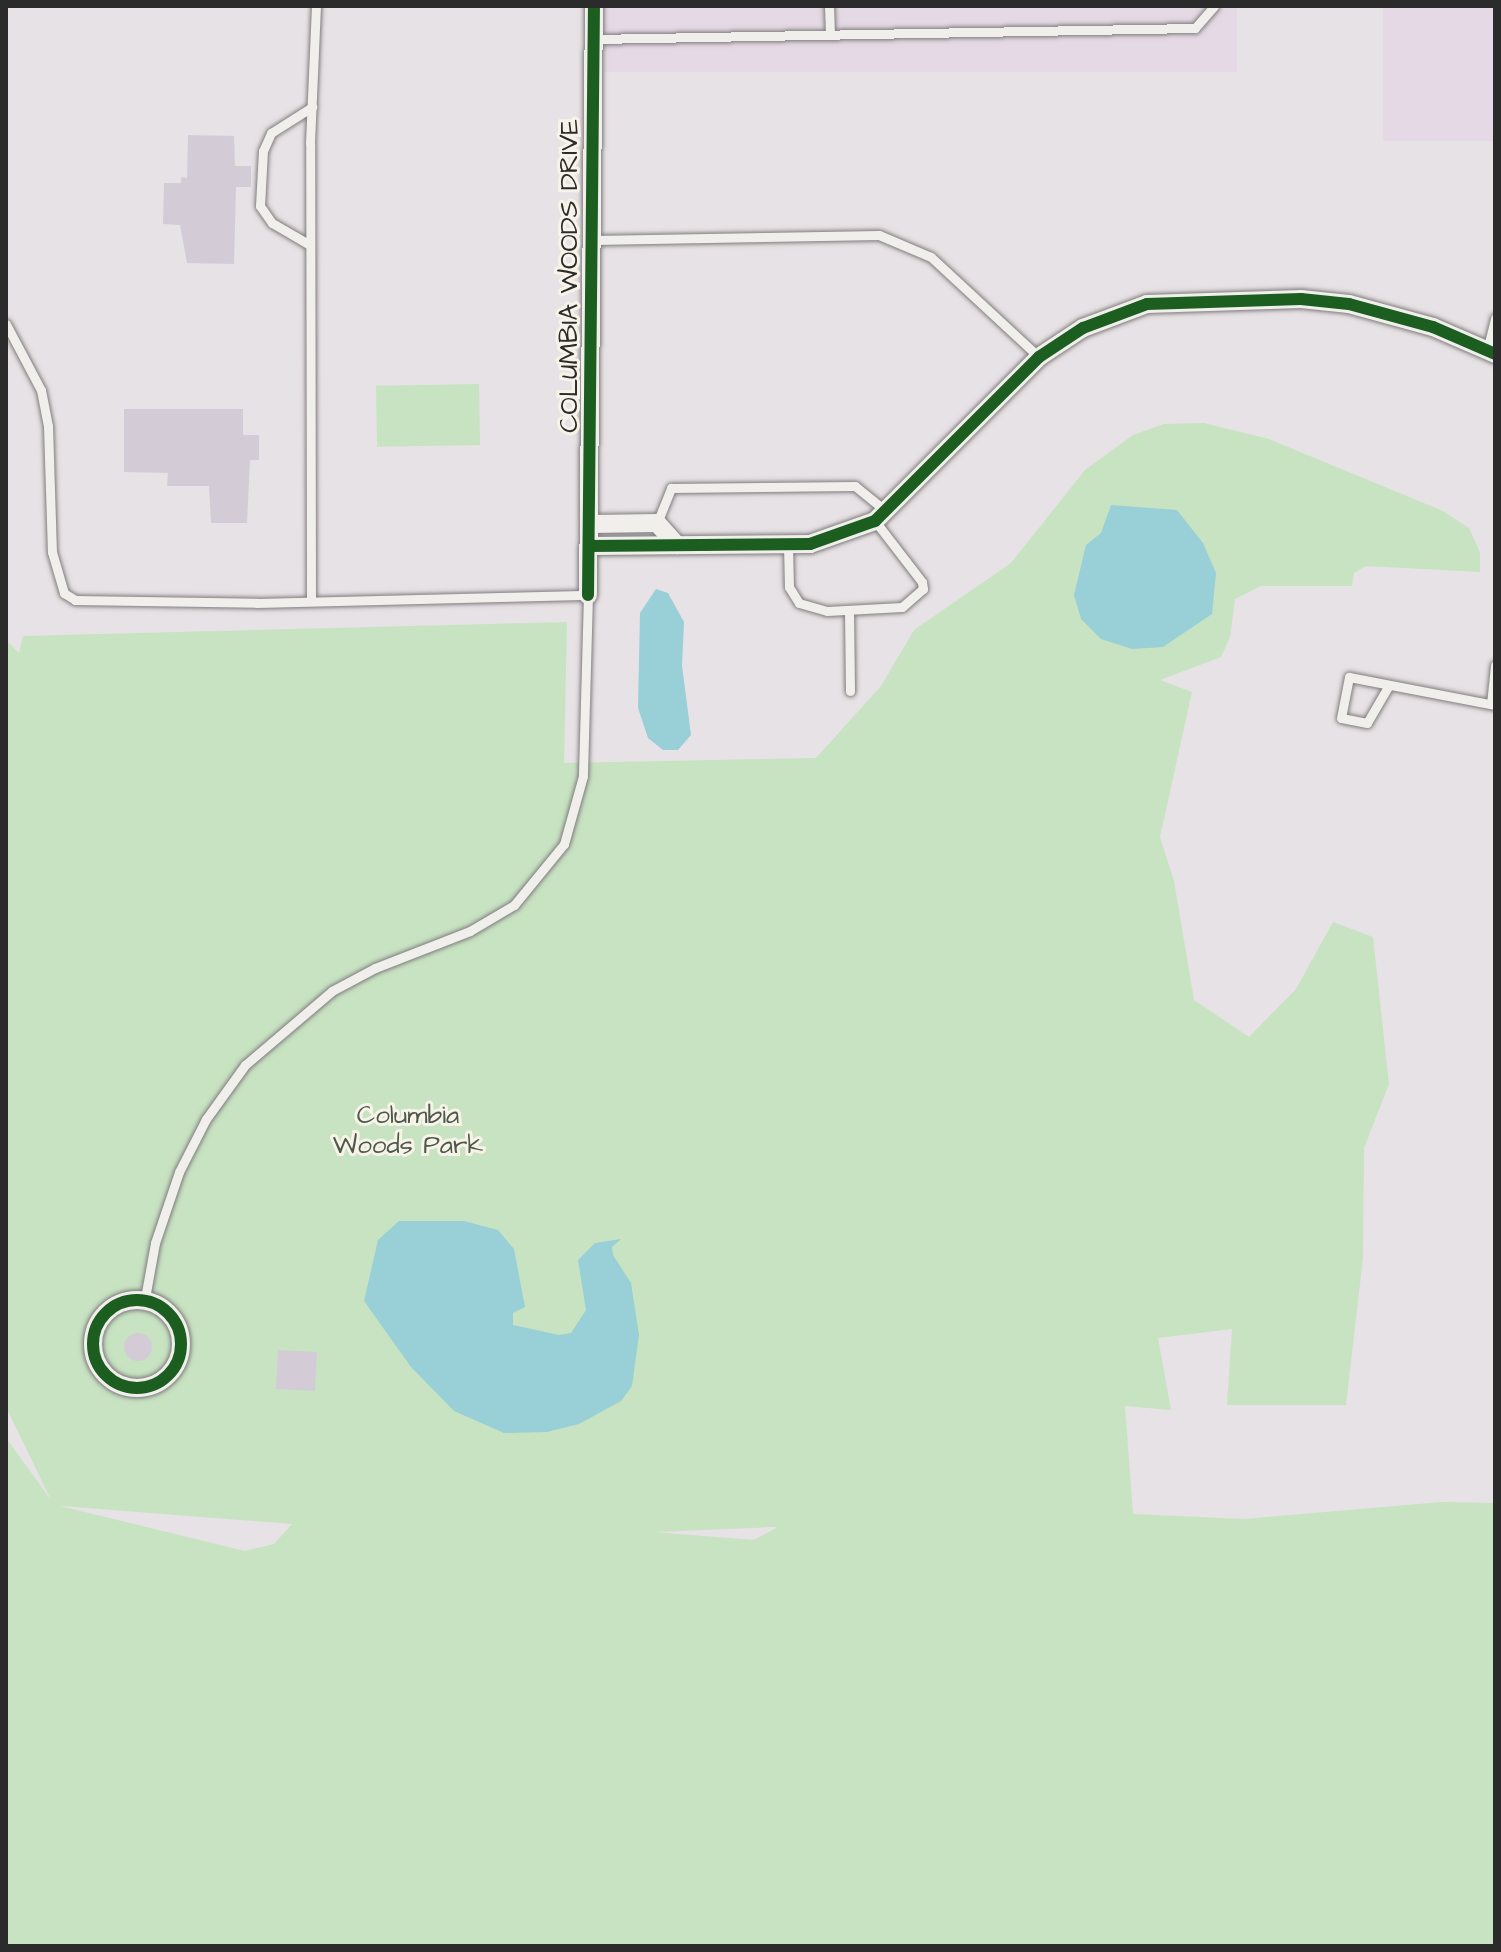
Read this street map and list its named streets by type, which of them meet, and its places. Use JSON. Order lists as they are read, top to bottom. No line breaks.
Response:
{"streets":{"street":["COLUMBIA WOODS DRIVE"]},"parks":["Columbia Woods Park"]}
